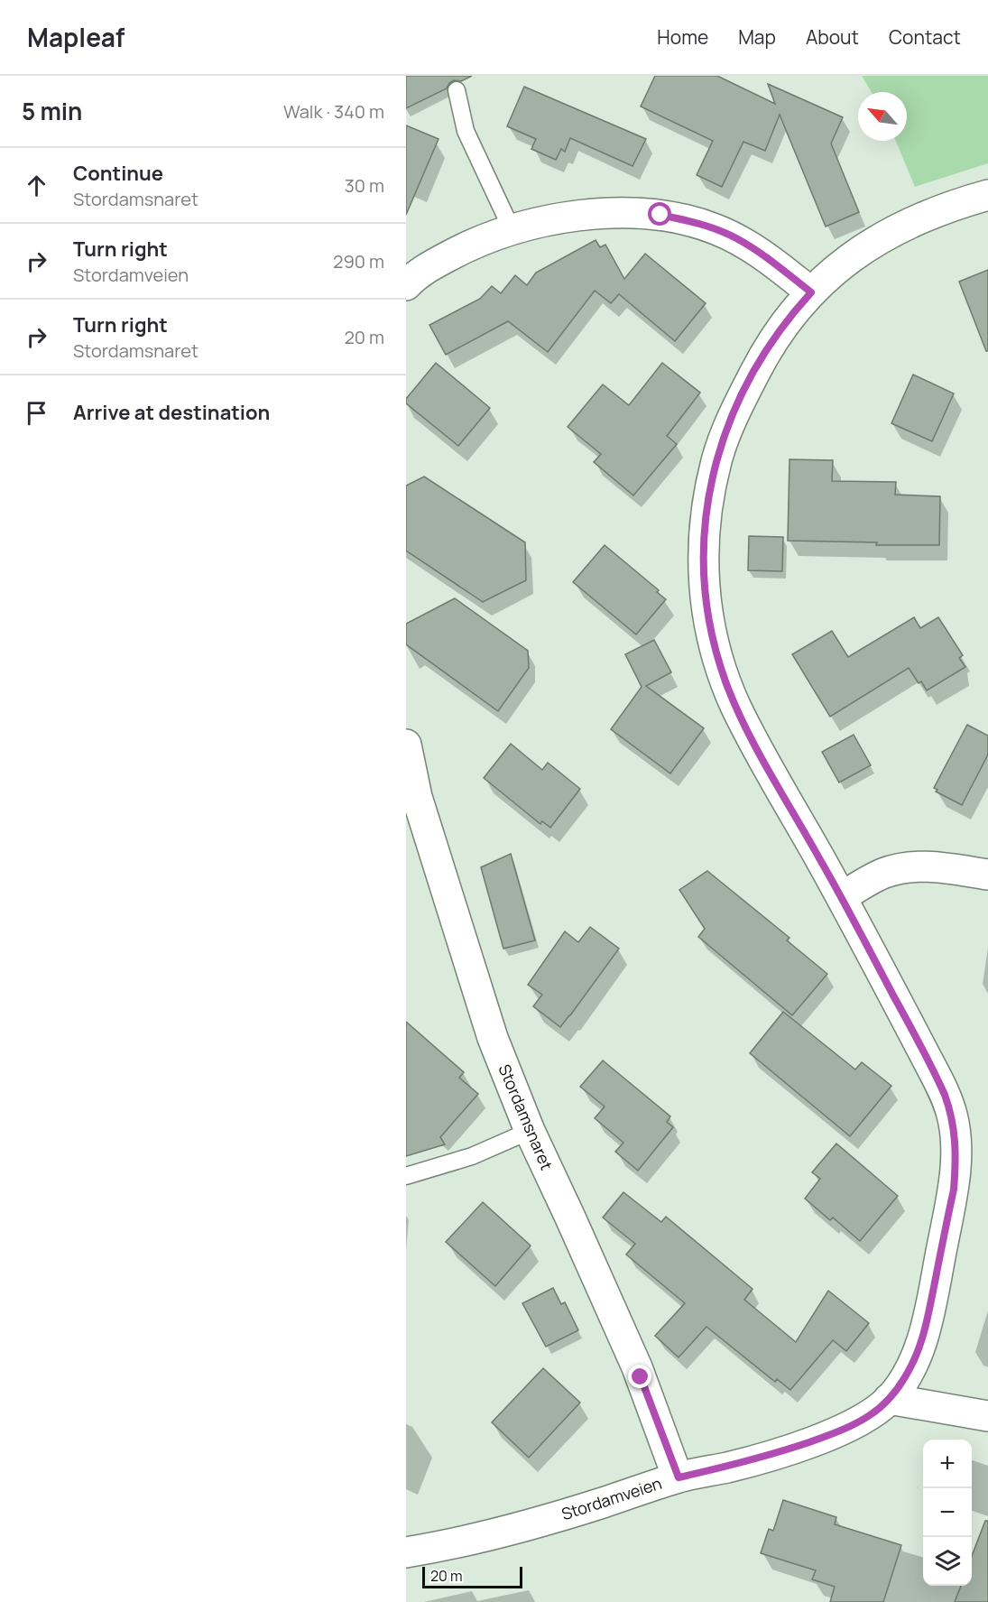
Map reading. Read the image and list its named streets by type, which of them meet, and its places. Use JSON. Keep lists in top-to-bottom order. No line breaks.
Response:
{"streets":{"street":["Stordamsnaret","Stordamveien"]},"crossings":[["Stordamsnaret","Stordamveien"]],"scale_bar":"20 m","north":"top left","page":{"header":"Mapleaf","nav":["Home","Map","About","Contact"],"heading":["5 min","Walk · 340 m"],"list":[["Continue","Stordamsnaret","30 m"],["Turn right","Stordamveien","290 m"],["Turn right","Stordamsnaret","20 m"],"Arrive at destination"],"map_buttons":["+","−"],"scale":"20 m"}}
